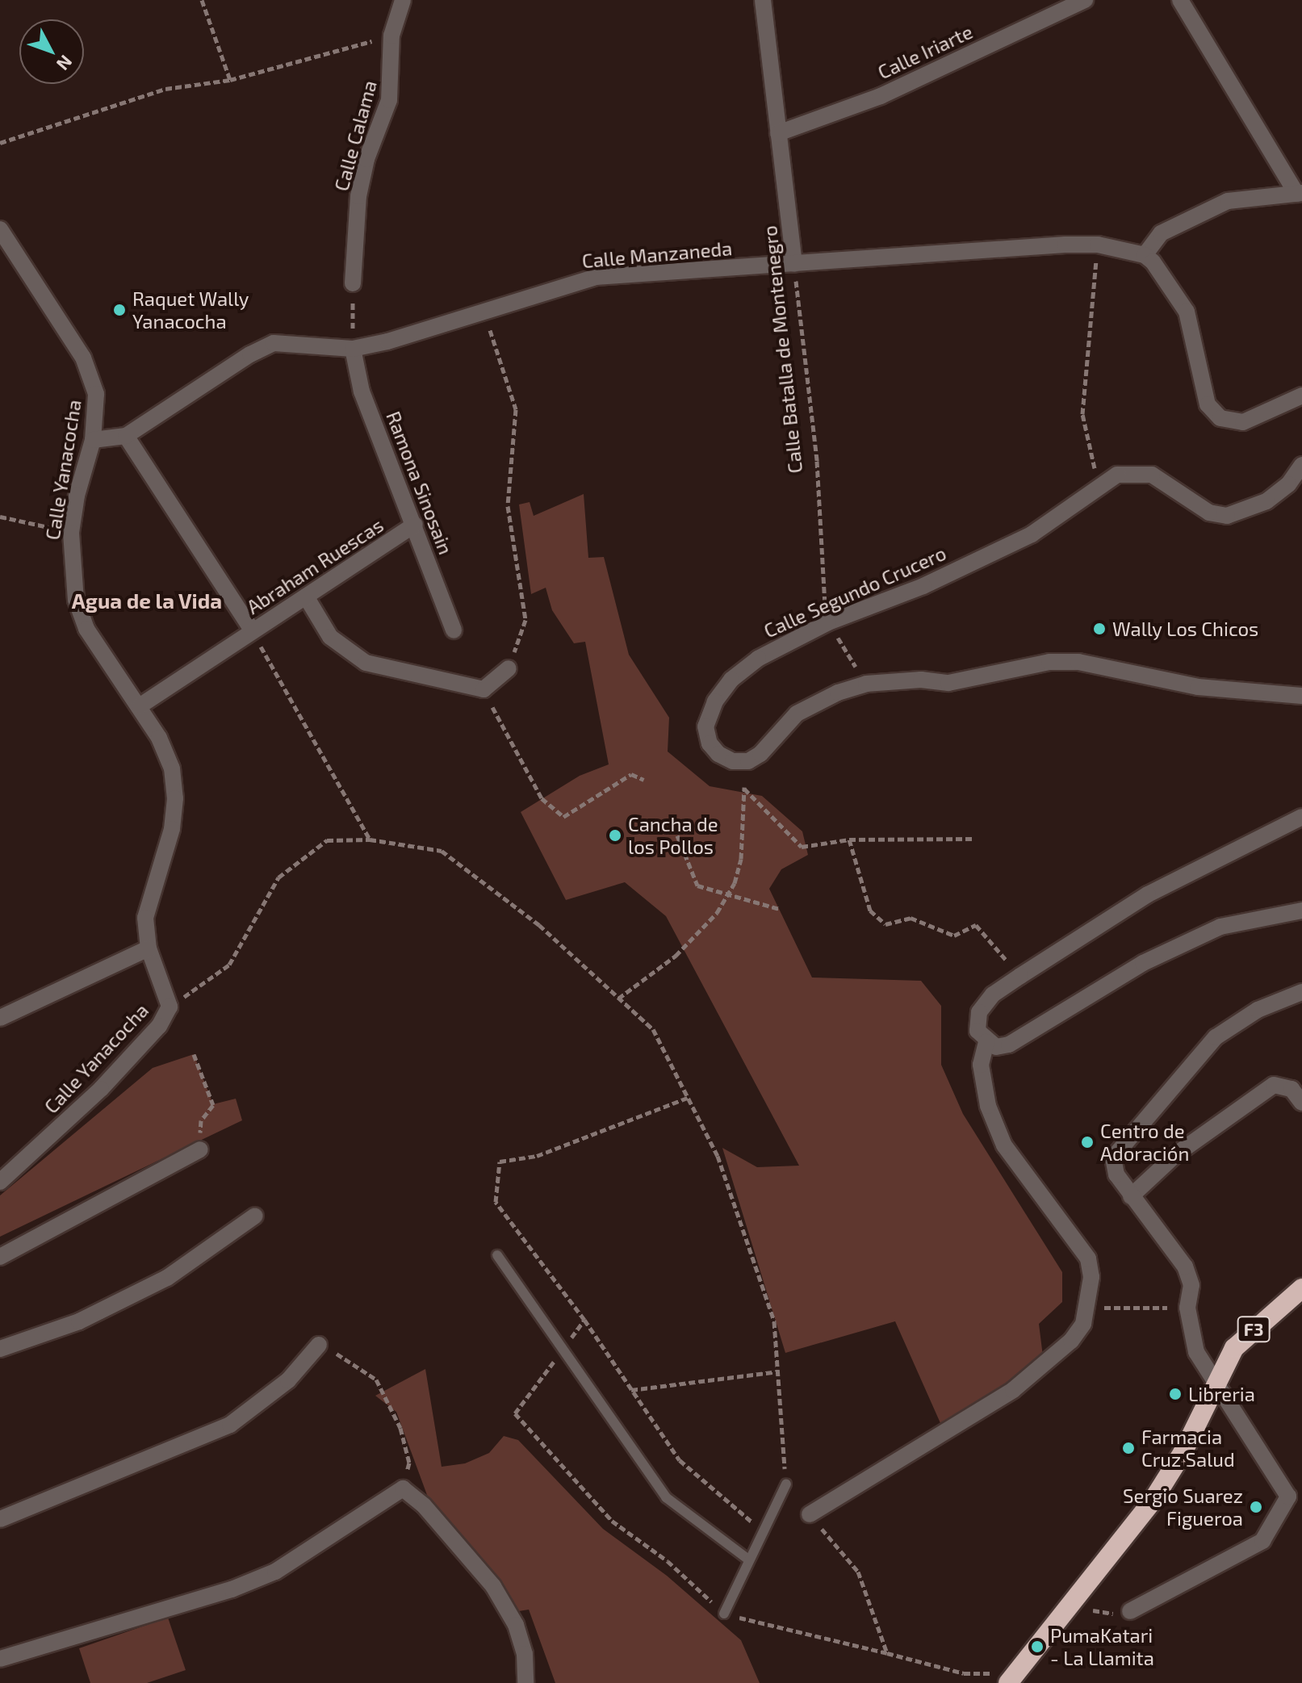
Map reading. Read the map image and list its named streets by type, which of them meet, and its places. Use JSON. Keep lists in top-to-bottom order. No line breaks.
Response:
{"streets":{"highway":["F3"],"street":["Calle Iriarte","Calle Calama","Calle Manzaneda","Calle Batalla de Montenegro","Calle Yanacocha","Ramona Sinosain","Abraham Ruescas","Calle Segundo Crucero"]},"crossings":[["Calle Iriarte","Calle Batalla de Montenegro"],["Calle Manzaneda","Calle Batalla de Montenegro"],["Calle Manzaneda","Calle Yanacocha"],["Calle Manzaneda","Ramona Sinosain"],["Calle Batalla de Montenegro","Calle Segundo Crucero"],["Calle Yanacocha","Abraham Ruescas"],["Ramona Sinosain","Abraham Ruescas"]],"districts":["Agua de la Vida"],"places":["Raquet Wally Yanacocha","Wally Los Chicos","Cancha de los Pollos","Centro de Adoración","Libreria","Farmacia Cruz Salud","Sergio Suarez Figueroa","PumaKatari - La Llamita"],"north":"bottom right"}
